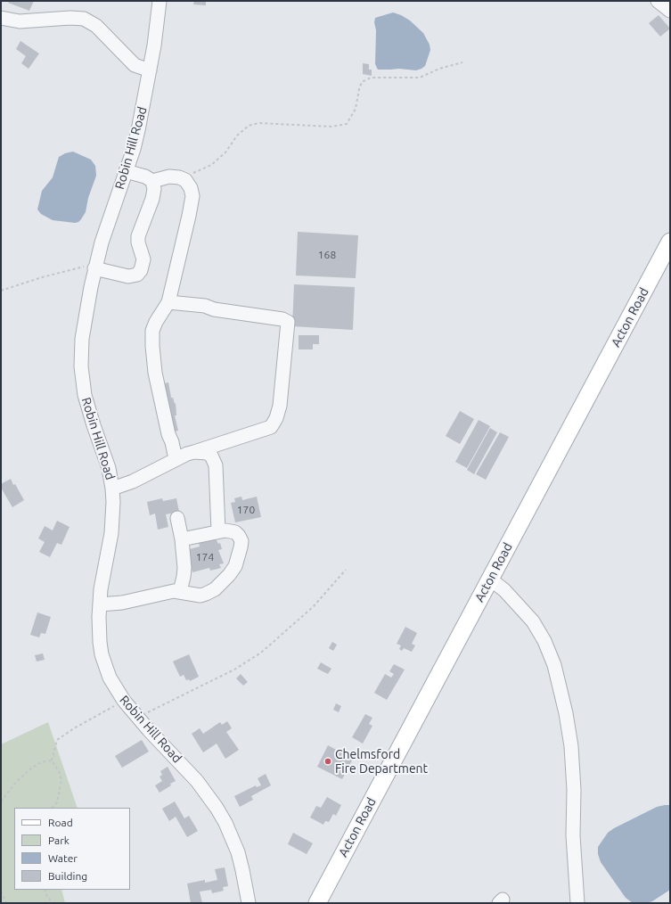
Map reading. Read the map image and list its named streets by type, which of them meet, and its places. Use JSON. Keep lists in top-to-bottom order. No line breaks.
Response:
{"streets":{"main road":["Acton Road"],"street":["Robin Hill Road"]},"places":["Chelmsford Fire Department"],"house_numbers":["168","170","174"],"legend":["Road","Park","Water","Building"]}
